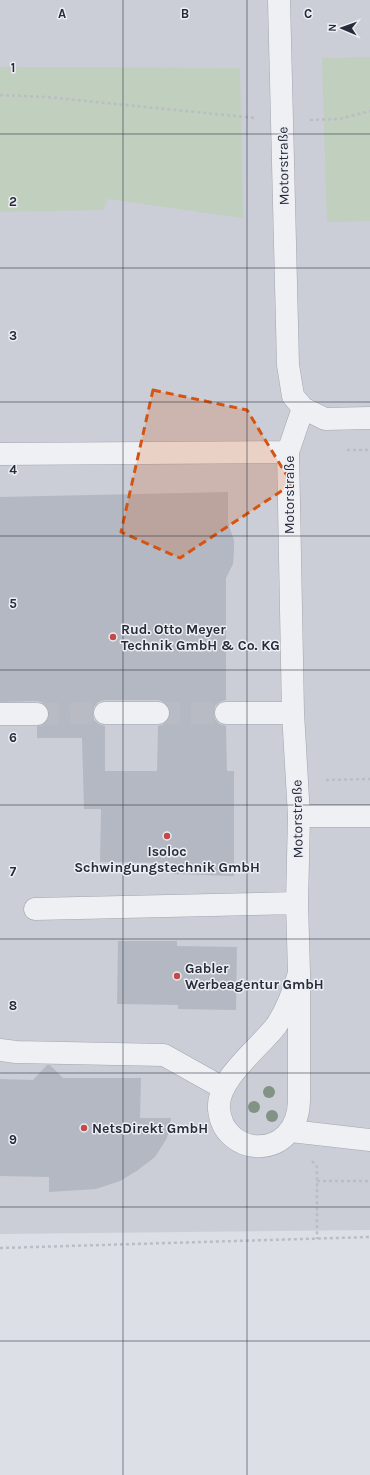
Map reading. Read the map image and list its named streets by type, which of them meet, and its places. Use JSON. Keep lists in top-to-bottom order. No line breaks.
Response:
{"streets":{"street":["Motorstraße"]},"places":["Rud. Otto Meyer Technik GmbH & Co. KG","Isoloc Schwingungstechnik GmbH","Gabler Werbeagentur GmbH","NetsDirekt GmbH"],"north":"left","grid":{"columns":["A","B","C"],"rows":["1","2","3","4","5","6","7","8","9"]}}
